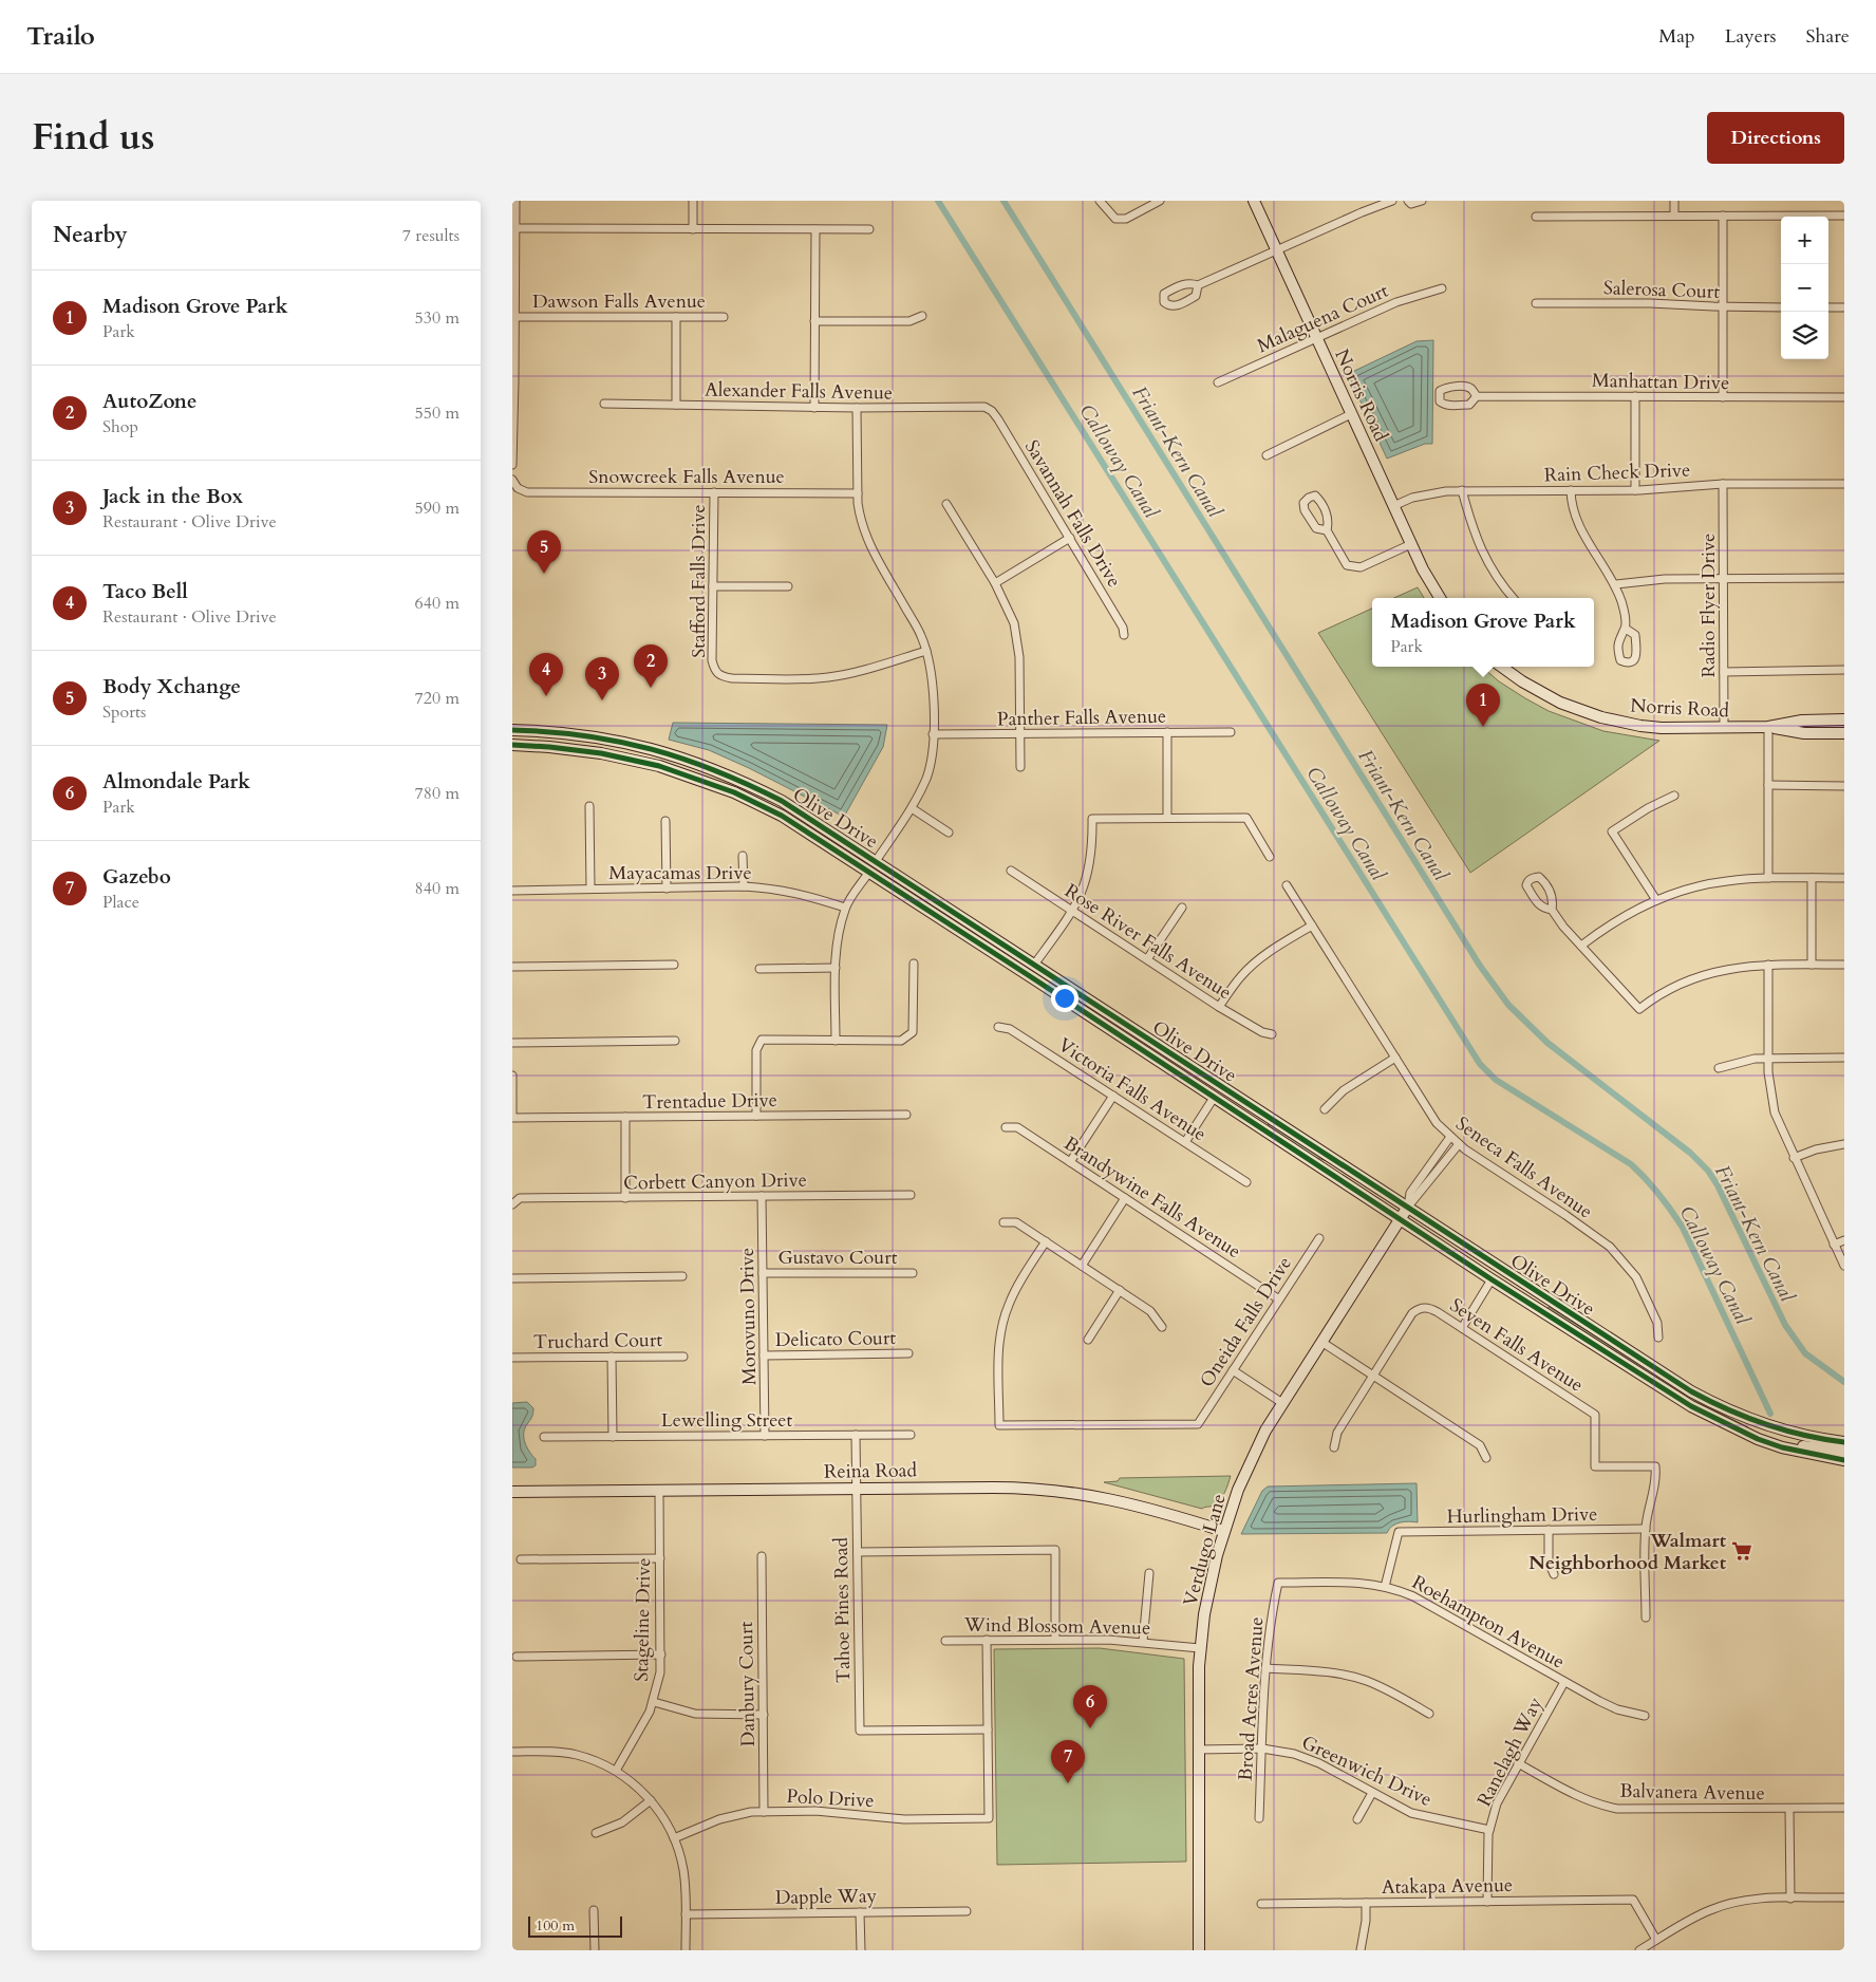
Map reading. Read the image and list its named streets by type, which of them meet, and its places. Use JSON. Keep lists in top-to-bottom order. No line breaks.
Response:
{"streets":{"main road":["Norris Road","Olive Drive","Reina Road","Verdugo Lane"],"street":["Salerosa Court","Dawson Falls Avenue","Malaguena Court","Manhattan Drive","Alexander Falls Avenue","Rain Check Drive","Snowcreek Falls Avenue","Savannah Falls Drive","Stafford Falls Drive","Radio Flyer Drive","Panther Falls Avenue","Mayacamas Drive","Rose River Falls Avenue","Victoria Falls Avenue","Trentadue Drive","Seneca Falls Avenue","Corbett Canyon Drive","Brandywine Falls Avenue","Gustavo Court","Morovuno Drive","Oneida Falls Drive","Delicato Court","Truchard Court","Seven Falls Avenue","Lewelling Street","Hurlingham Drive","Tahoe Pines Road","Stageline Drive","Roehampton Avenue","Wind Blossom Avenue","Danbury Court","Broad Acres Avenue","Ranelagh Way","Greenwich Drive","Balvanera Avenue","Polo Drive","Atakapa Avenue","Dapple Way"]},"crossings":[["Malaguena Court","Norris Road"],["Alexander Falls Avenue","Savannah Falls Drive"],["Norris Road","Rain Check Drive"],["Norris Road","Radio Flyer Drive"],["Rain Check Drive","Radio Flyer Drive"],["Snowcreek Falls Avenue","Stafford Falls Drive"],["Olive Drive","Verdugo Lane"],["Corbett Canyon Drive","Morovuno Drive"],["Brandywine Falls Avenue","Oneida Falls Drive"],["Gustavo Court","Morovuno Drive"],["Morovuno Drive","Delicato Court"],["Morovuno Drive","Lewelling Street"],["Seven Falls Avenue","Hurlingham Drive"],["Lewelling Street","Tahoe Pines Road"],["Reina Road","Verdugo Lane"],["Reina Road","Tahoe Pines Road"],["Reina Road","Stageline Drive"],["Hurlingham Drive","Roehampton Avenue"],["Verdugo Lane","Wind Blossom Avenue"],["Verdugo Lane","Greenwich Drive"],["Tahoe Pines Road","Polo Drive"],["Roehampton Avenue","Broad Acres Avenue"],["Roehampton Avenue","Ranelagh Way"],["Danbury Court","Polo Drive"],["Broad Acres Avenue","Greenwich Drive"],["Ranelagh Way","Greenwich Drive"],["Ranelagh Way","Balvanera Avenue"],["Ranelagh Way","Atakapa Avenue"]],"water":["Friant-Kern Canal","Calloway Canal"],"places":{"supermarket":["Walmart Neighborhood Market"]},"scale_bar":"100 m","page":{"header":"Trailo","nav":["Map","Layers","Share"],"title":"Find us","buttons":"Directions","heading":["Nearby","7 results"],"map_buttons":["+","−"],"list":[{"mark":"1","name":"Madison Grove Park","note":"Park","value":"530 m"},{"mark":"2","name":"AutoZone","note":"Shop","value":"550 m"},{"mark":"3","name":"Jack in the Box","note":"Restaurant · Olive Drive","value":"590 m"},{"mark":"4","name":"Taco Bell","note":"Restaurant · Olive Drive","value":"640 m"},{"mark":"5","name":"Body Xchange","note":"Sports","value":"720 m"},{"mark":"6","name":"Almondale Park","note":"Park","value":"780 m"},{"mark":"7","name":"Gazebo","note":"Place","value":"840 m"}],"pins":["5","2","4","3","1","6","7"],"popup":["Madison Grove Park","Park"],"scale":"100 m"}}
